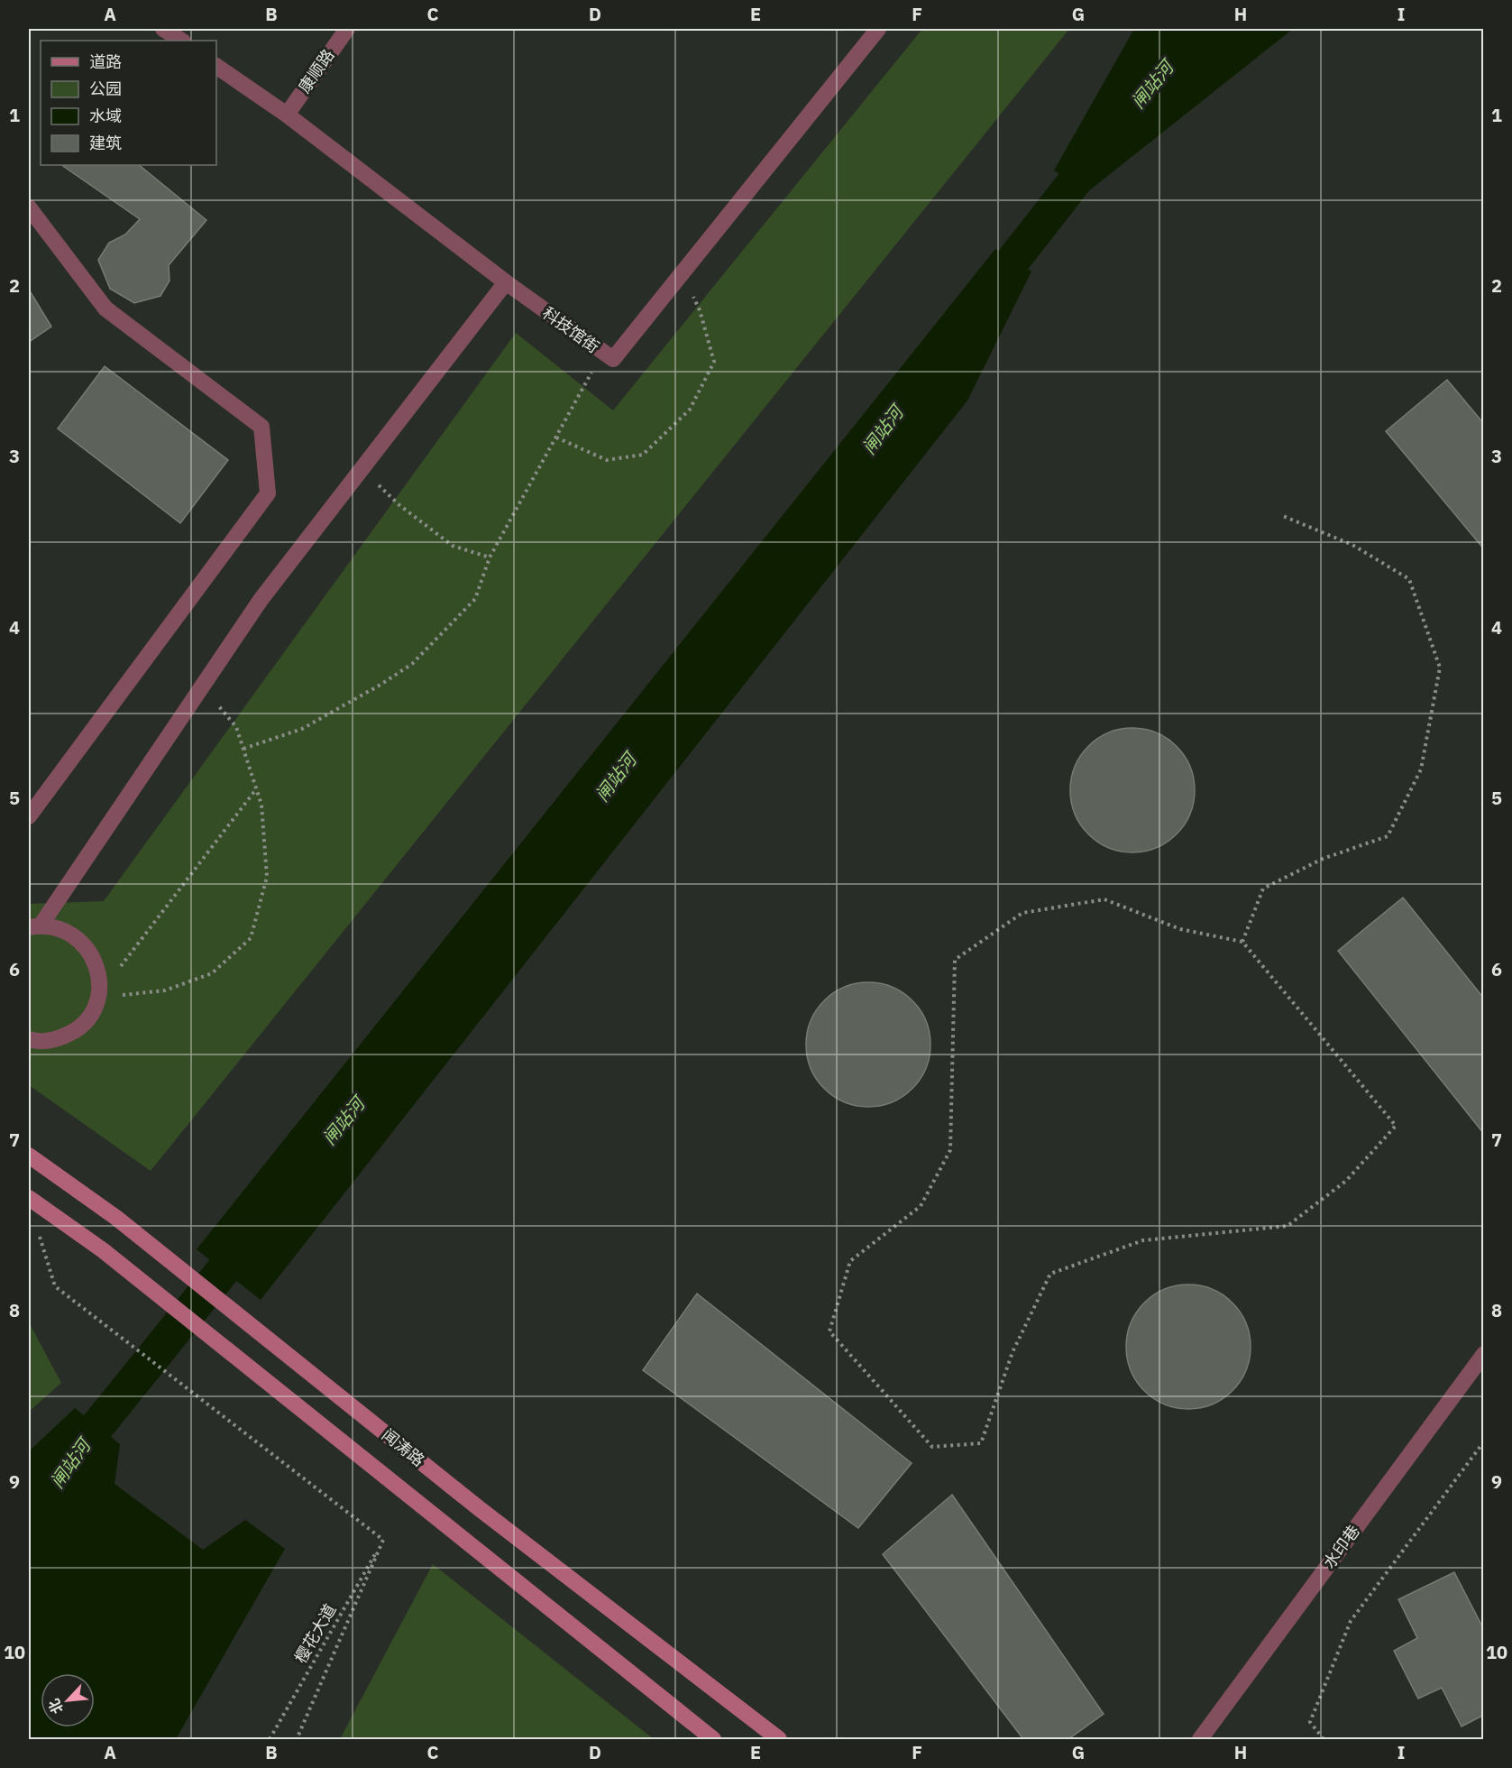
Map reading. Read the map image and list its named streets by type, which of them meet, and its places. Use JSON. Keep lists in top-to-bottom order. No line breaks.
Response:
{"streets":{"main road":["闻涛路"],"street":["康顺路","科技馆街","水印巷"],"path":["樱花大道"]},"crossings":[["康顺路","科技馆街"]],"water":["闸站河"],"legend":["道路","公园","水域","建筑"],"north":"bottom left","grid":{"columns":["A","B","C","D","E","F","G","H","I"],"rows":["1","2","3","4","5","6","7","8","9","10"]}}
